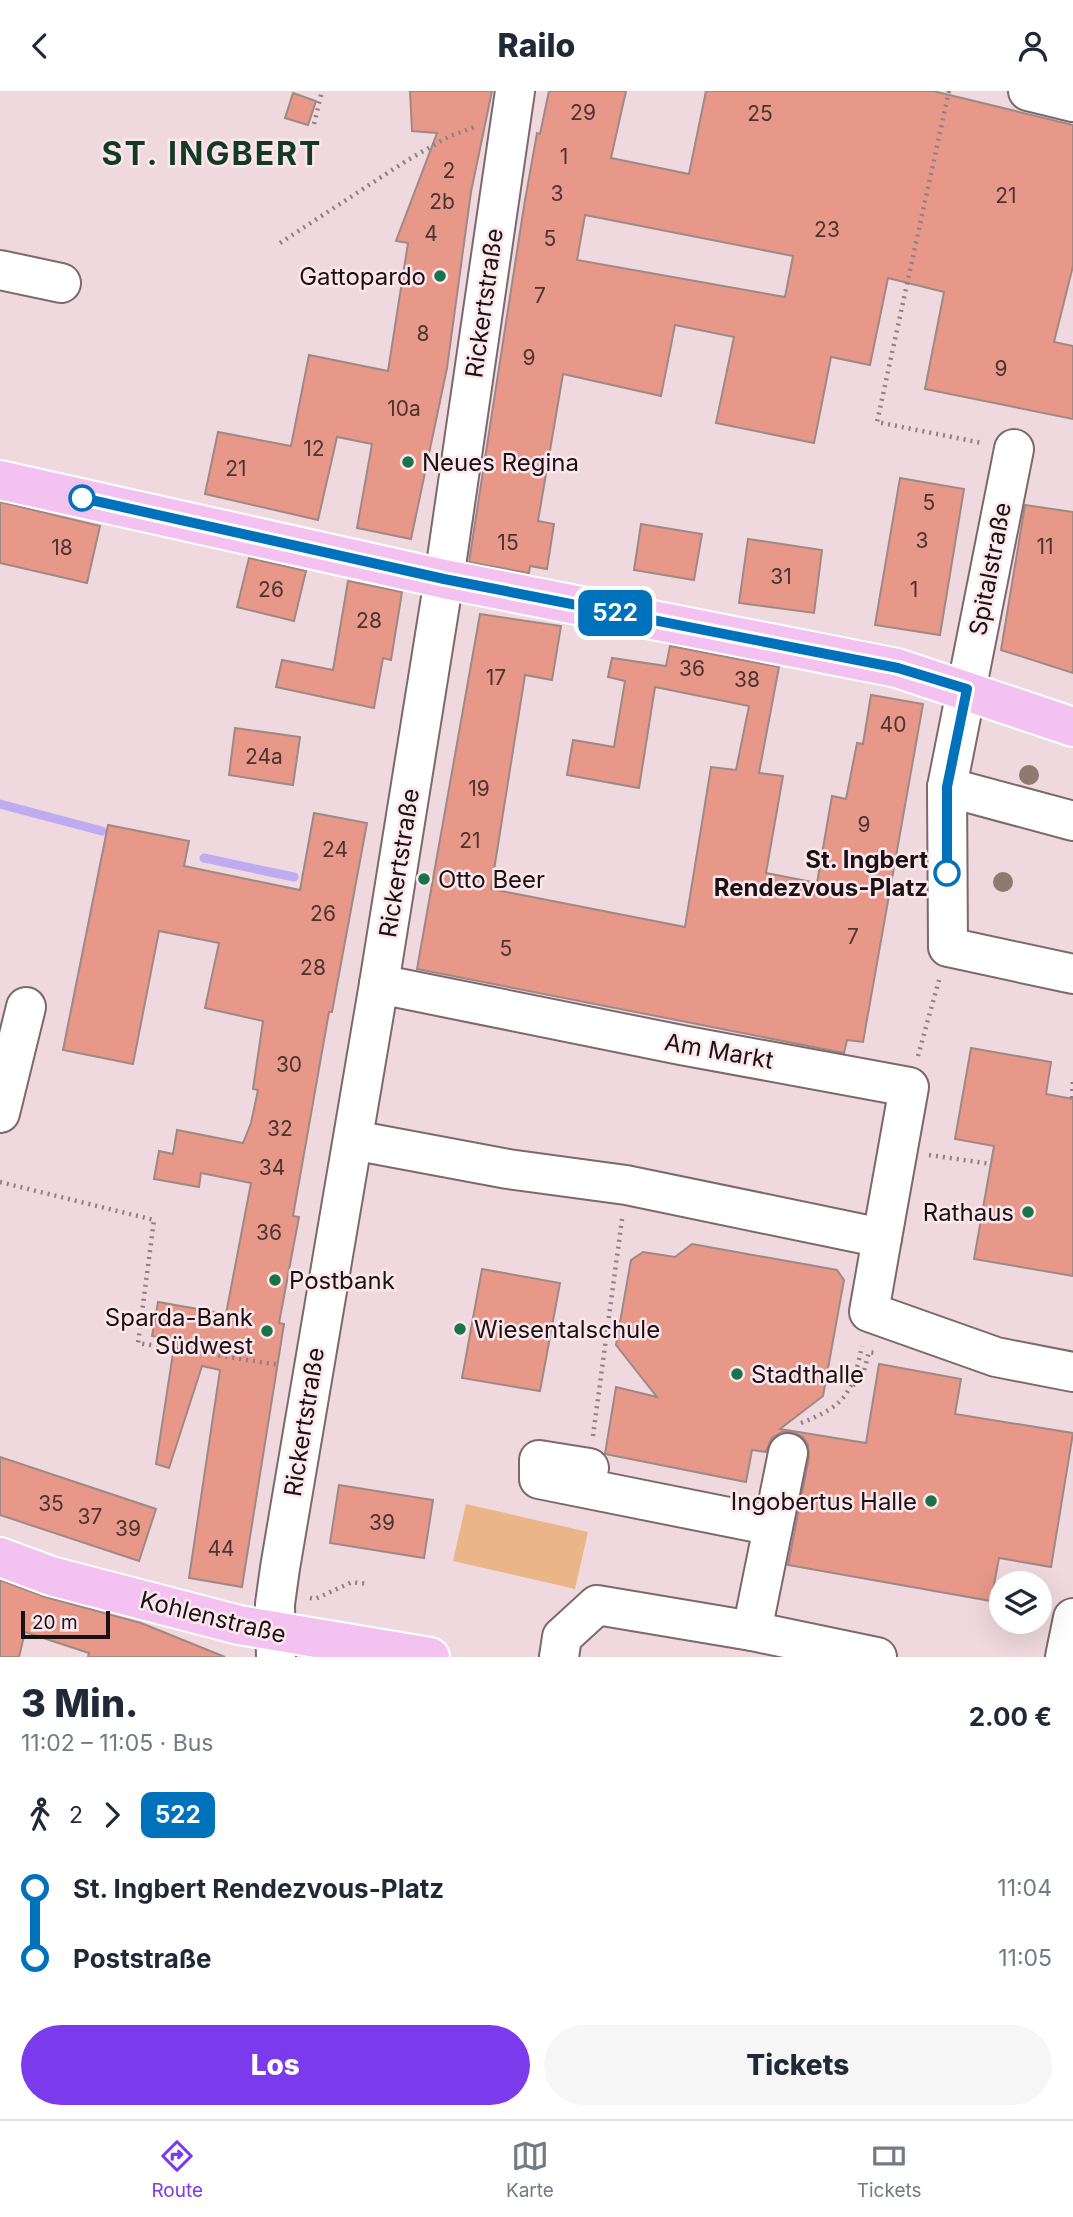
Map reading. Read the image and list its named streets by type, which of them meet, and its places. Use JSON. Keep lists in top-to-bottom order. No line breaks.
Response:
{"streets":{"main road":["Kohlenstraße"],"street":["Rickertstraße","Spitalstraße","Am Markt"]},"crossings":[["Rickertstraße","Am Markt"],["Rickertstraße","Kohlenstraße"]],"districts":["ST. INGBERT"],"places":["Gattopardo","Neues Regina","St. Ingbert Rendezvous-Platz","Otto Beer","Rathaus","Postbank","Wiesentalschule","Sparda-Bank Südwest","Stadthalle","Ingobertus Halle"],"lines":["bus line 522"],"house_numbers":["29","25","1","2","3","21","2b","23","4","5","7","8","9","9","10a","12","21","5","3","15","11","18","31","26","1","28","36","17","38","40","24a","19","9","21","24","26","7","5","28","30","32","34","36","35","37","39","39","44"],"scale_bar":"20 m","page":{"header":"Railo","on_map":"522","scale":"20 m","heading":["3 Min.","11:02 – 11:05 · Bus","2.00 €"],"legs":["2","522"],"list":[{"name":"St. Ingbert Rendezvous-Platz","value":"11:04"},{"name":"Poststraße","value":"11:05"}],"buttons":["Los","Tickets"],"tabs":["Route","Karte","Tickets"]}}
